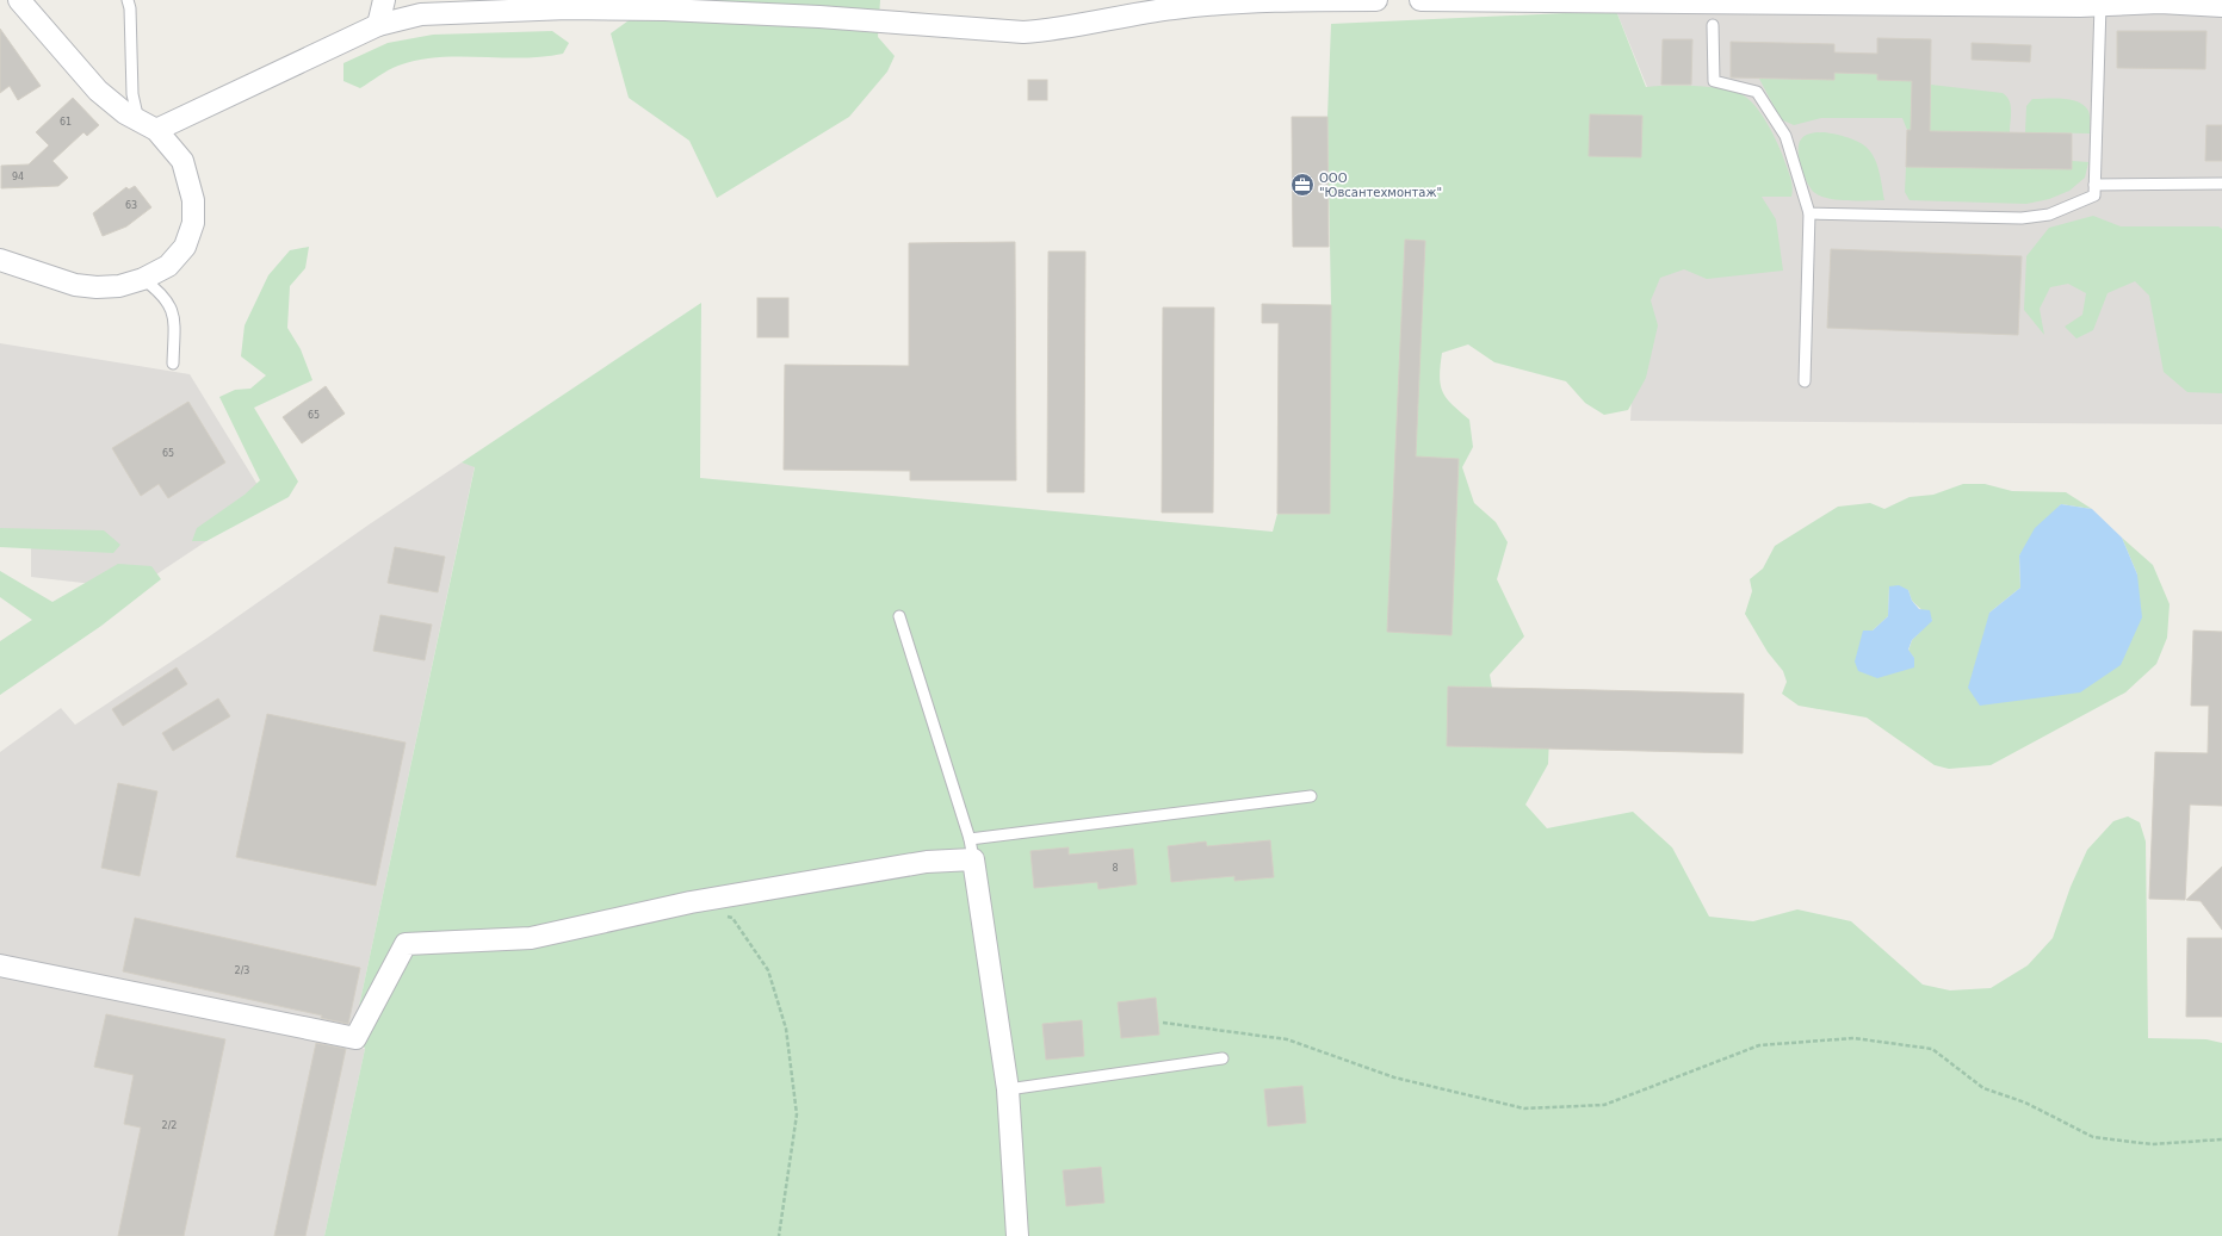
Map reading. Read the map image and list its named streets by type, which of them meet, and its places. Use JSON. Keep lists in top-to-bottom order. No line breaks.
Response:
{"places":{"office":["ООО \"Ювсантехмонтаж\""]},"house_numbers":["61","94","63","65","65","8","2/3","2/2"]}
